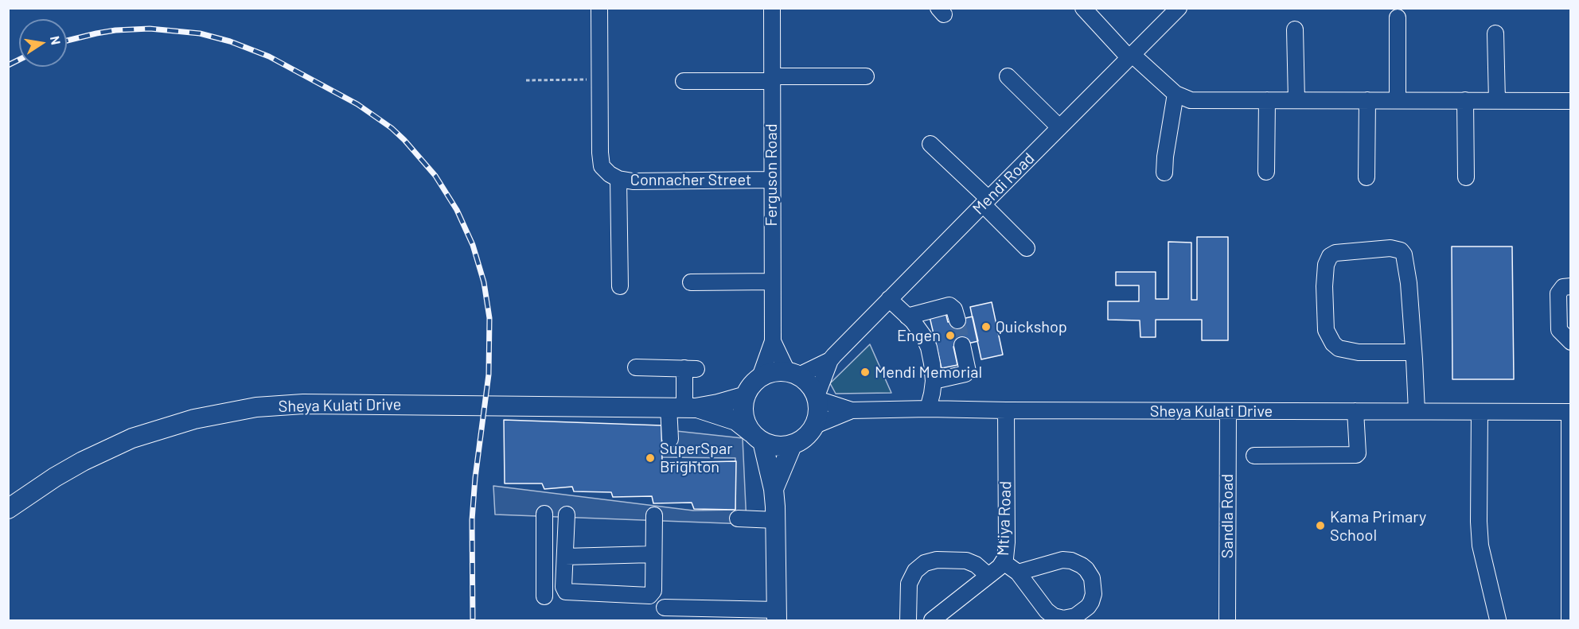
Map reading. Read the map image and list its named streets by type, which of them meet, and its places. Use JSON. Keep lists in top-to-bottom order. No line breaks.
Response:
{"streets":{"main road":["Sheya Kulati Drive"],"street":["Ferguson Road","Connacher Street","Mendi Road","Sandla Road","Mtiya Road"]},"crossings":[["Ferguson Road","Connacher Street"],["Ferguson Road","Mendi Road"],["Ferguson Road","Sheya Kulati Drive"],["Mendi Road","Sheya Kulati Drive"],["Sheya Kulati Drive","Sandla Road"],["Sheya Kulati Drive","Mtiya Road"]],"places":["Quickshop","Engen","Mendi Memorial","SuperSpar Brighton","Kama Primary School"],"north":"right"}
